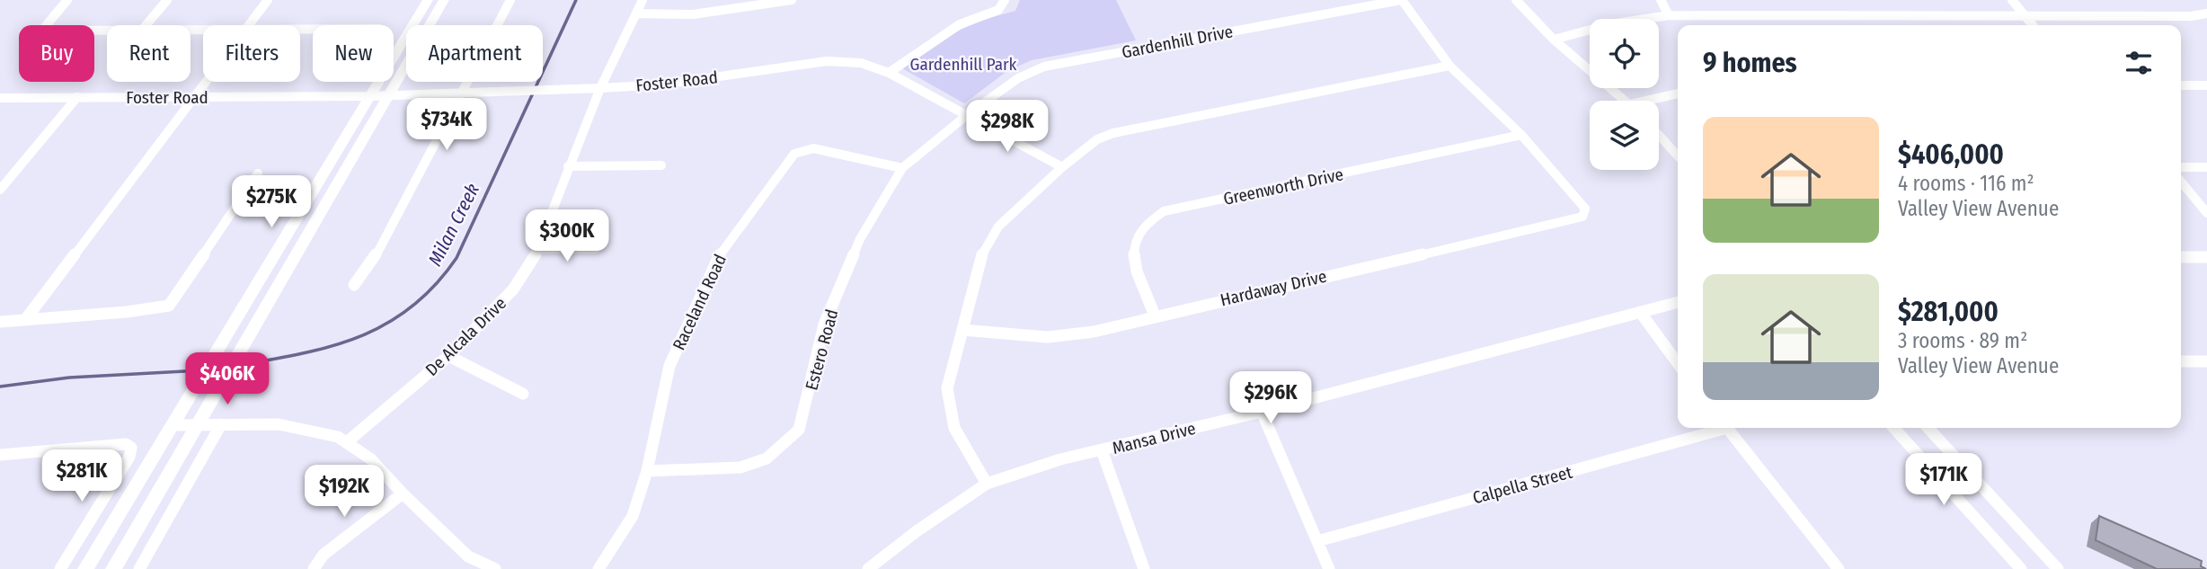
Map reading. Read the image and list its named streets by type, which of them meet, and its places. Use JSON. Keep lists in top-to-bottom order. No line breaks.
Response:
{"streets":{"street":["Gardenhill Drive","Foster Road","Greenworth Drive","Hardaway Drive","Raceland Road","De Alcala Drive","Estero Road","Mansa Drive","Calpella Street"]},"crossings":[["Gardenhill Drive","Foster Road"],["Gardenhill Drive","Estero Road"],["Foster Road","De Alcala Drive"],["Foster Road","Estero Road"],["Greenworth Drive","Hardaway Drive"],["Raceland Road","Estero Road"]],"water":["Milan Creek"],"parks":["Gardenhill Park"],"page":{"chip":["Buy","Rent","Filters","New","Apartment"],"heading":"9 homes","price":["$734K","$298K","$275K","$300K","$406K","$296K","$281K","$171K","$192K"],"list":[{"name":"$406,000","note":"4 rooms · 116 m² · Valley View Avenue"},{"name":"$281,000","note":"3 rooms · 89 m² · Valley View Avenue"}]}}
